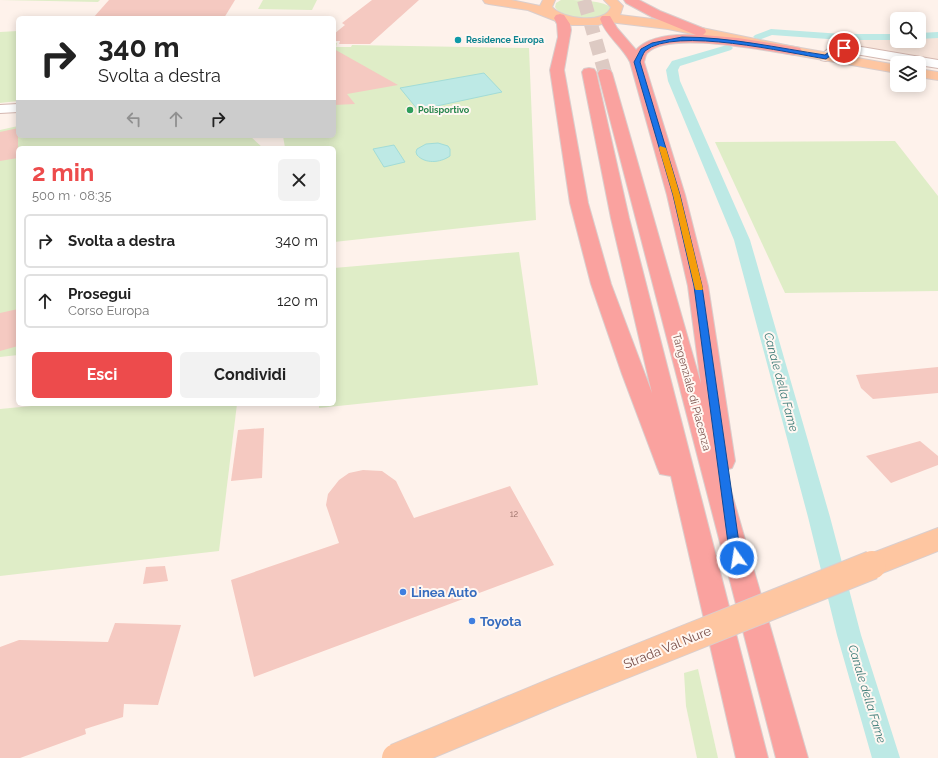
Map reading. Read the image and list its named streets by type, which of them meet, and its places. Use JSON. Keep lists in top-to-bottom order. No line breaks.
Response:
{"streets":{"highway":["Tangenziale di Piacenza"],"main road":["Strada Val Nure"]},"water":["Canale della Fame"],"places":["Residence Europa","Polisportivo","Linea Auto","Toyota"],"house_numbers":["12"],"page":{"turn":["340 m","Svolta a destra"],"heading":["2 min","500 m · 08:35"],"list":[{"name":"Svolta a destra","value":"340 m"},{"name":"Prosegui","note":"Corso Europa","value":"120 m"}],"buttons":["Esci","Condividi"]}}
